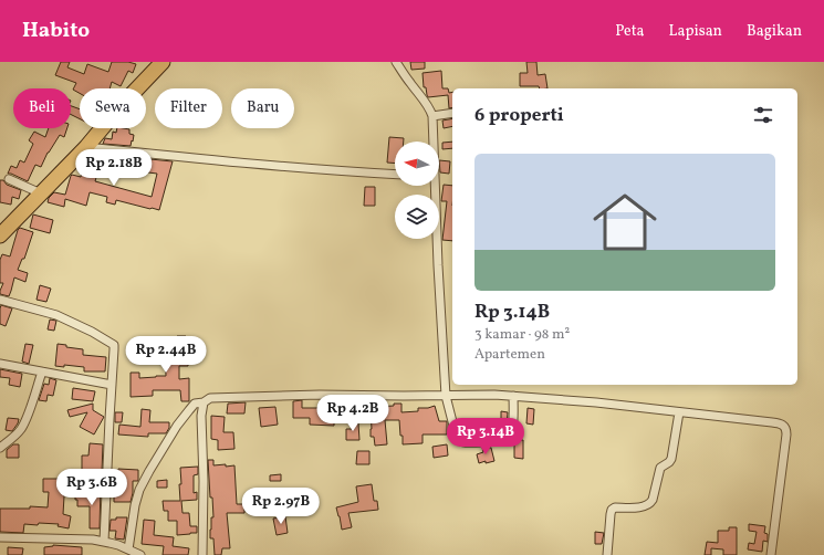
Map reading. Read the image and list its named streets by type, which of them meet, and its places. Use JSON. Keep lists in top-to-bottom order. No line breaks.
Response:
{"north":"left","page":{"header":"Habito","nav":["Peta","Lapisan","Bagikan"],"chip":["Beli","Sewa","Filter","Baru"],"heading":"6 properti","list":[{"name":"Rp 3.14B","note":"3 kamar · 98 m² · Apartemen"}],"price":["Rp 2.18B","Rp 2.44B","Rp 4.2B","Rp 3.14B","Rp 3.6B","Rp 2.97B"]}}
